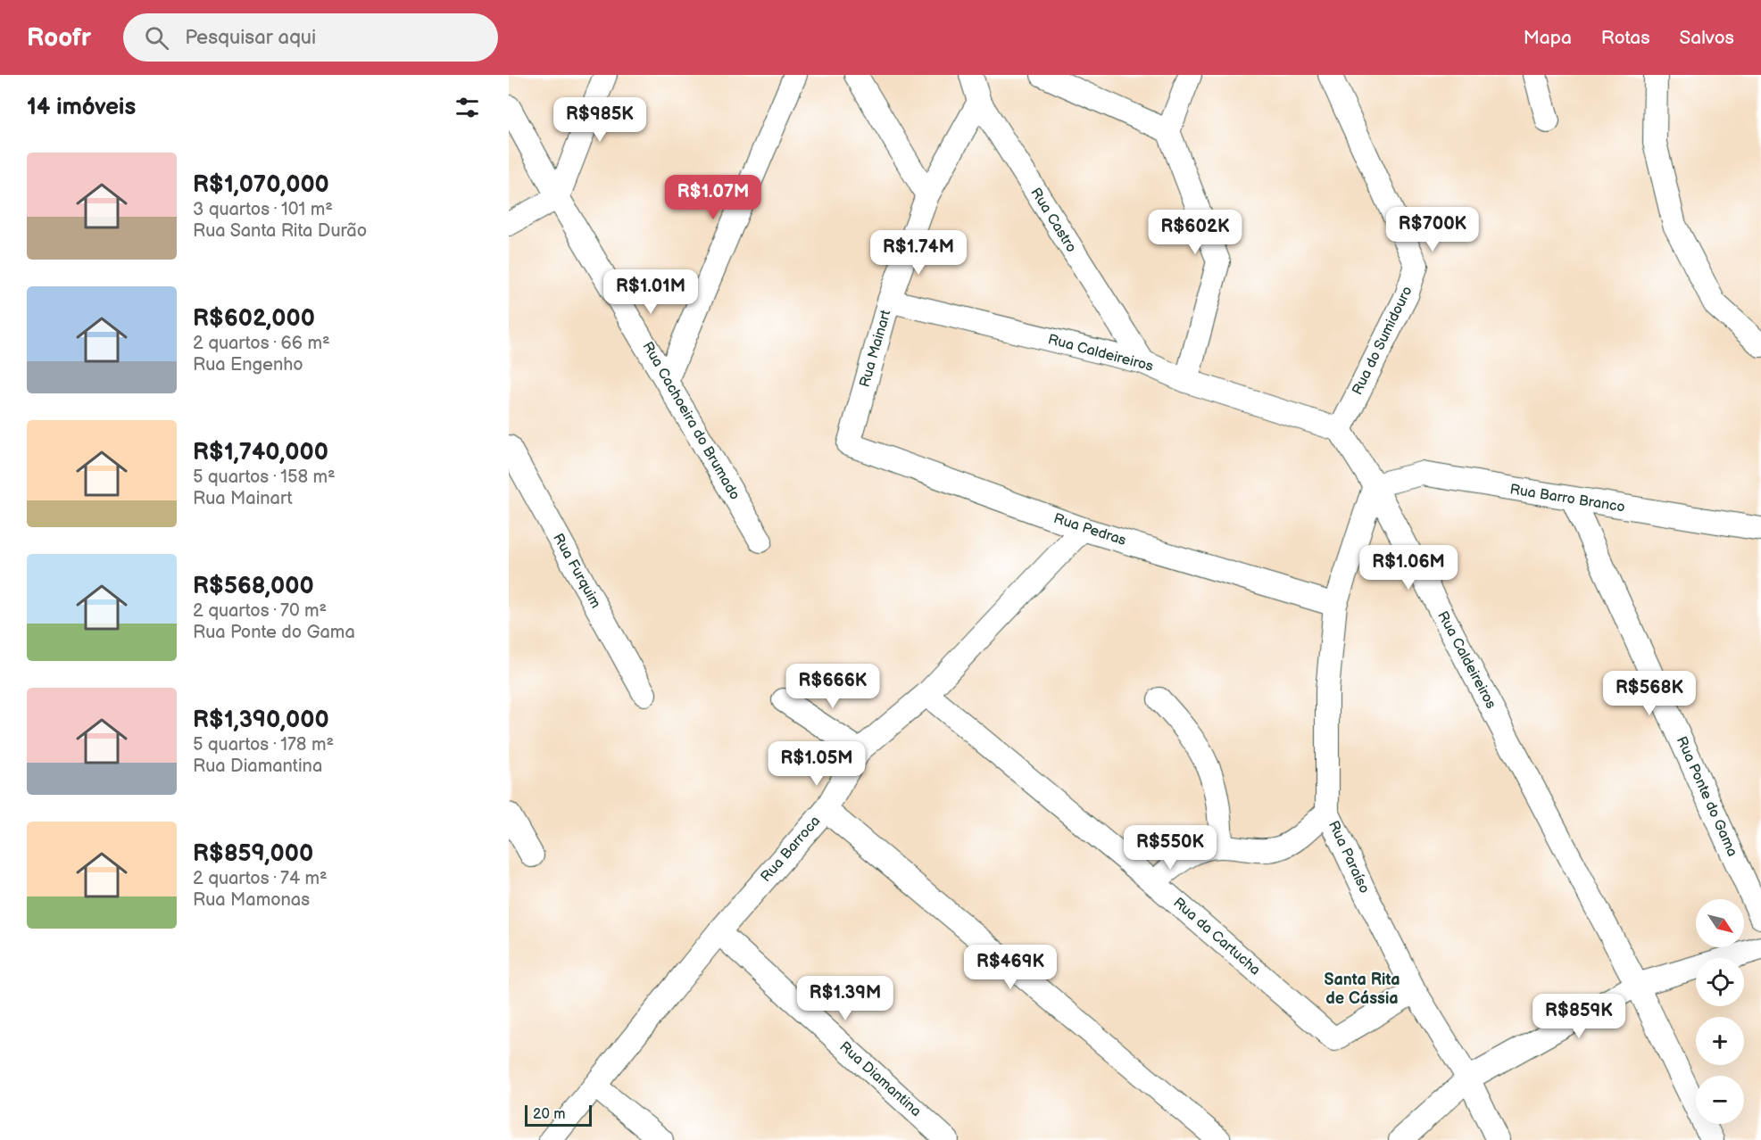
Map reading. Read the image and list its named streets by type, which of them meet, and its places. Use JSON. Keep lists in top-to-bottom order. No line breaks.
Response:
{"streets":{"street":["Rua Castro","Rua do Sumidouro","Rua Mainart","Rua Caldeireiros","Rua Cachoeira do Brumado","Rua Barro Branco","Rua Pedras","Rua Furquim","Rua Ponte do Gama","Rua Barroca","Rua Paraíso","Rua da Cartucha","Rua Diamantina"]},"crossings":[["Rua Castro","Rua Mainart"],["Rua Castro","Rua Caldeireiros"],["Rua do Sumidouro","Rua Caldeireiros"],["Rua Mainart","Rua Caldeireiros"],["Rua Mainart","Rua Pedras"],["Rua Caldeireiros","Rua Barro Branco"],["Rua Caldeireiros","Rua Paraíso"],["Rua Barro Branco","Rua Ponte do Gama"],["Rua Barro Branco","Rua Paraíso"],["Rua Pedras","Rua Barroca"],["Rua Pedras","Rua Paraíso"],["Rua Barroca","Rua da Cartucha"],["Rua Barroca","Rua Diamantina"],["Rua Paraíso","Rua da Cartucha"]],"districts":["Santa Rita de Cássia"],"scale_bar":"20 m","north":"bottom right","page":{"header":"Roofr","search":"Pesquisar aqui","nav":["Mapa","Rotas","Salvos"],"heading":"14 imóveis","price":["R$985K","R$1.07M","R$700K","R$602K","R$1.74M","R$1.01M","R$1.06M","R$666K","R$568K","R$1.05M","R$550K","R$469K","R$1.39M","R$859K"],"list":[{"name":"R$1,070,000","note":"3 quartos · 101 m² · Rua Santa Rita Durão"},{"name":"R$602,000","note":"2 quartos · 66 m² · Rua Engenho"},{"name":"R$1,740,000","note":"5 quartos · 158 m² · Rua Mainart"},{"name":"R$568,000","note":"2 quartos · 70 m² · Rua Ponte do Gama"},{"name":"R$1,390,000","note":"5 quartos · 178 m² · Rua Diamantina"},{"name":"R$859,000","note":"2 quartos · 74 m² · Rua Mamonas"}],"map_buttons":["+","−"],"scale":"20 m"}}
